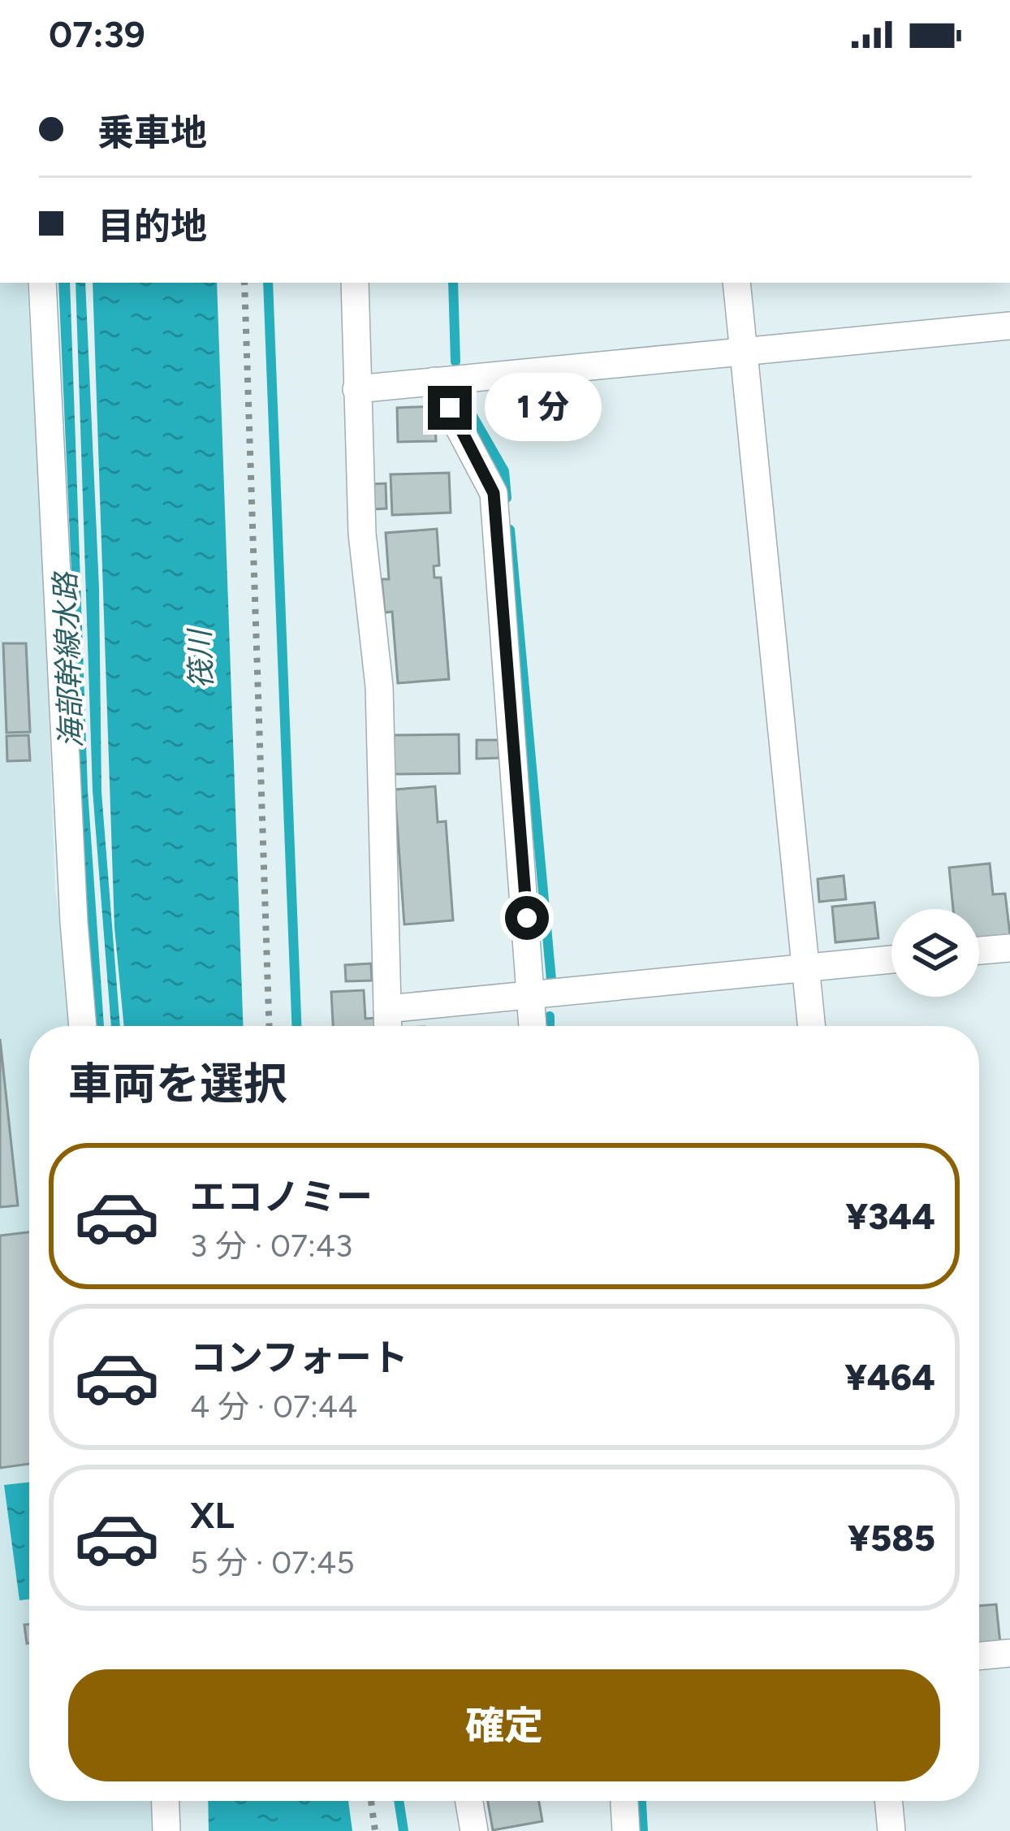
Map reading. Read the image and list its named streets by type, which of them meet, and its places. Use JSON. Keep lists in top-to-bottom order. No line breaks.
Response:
{"water":["筏川","海部幹線水路"],"page":{"status":"07:39","banner":["乗車地","目的地"],"bubble":"1 分","heading":"車両を選択","list":[{"name":"エコノミー","note":"3 分 · 07:43","value":"¥344"},{"name":"コンフォート","note":"4 分 · 07:44","value":"¥464"},{"name":"XL","note":"5 分 · 07:45","value":"¥585"}],"buttons":"確定"}}
